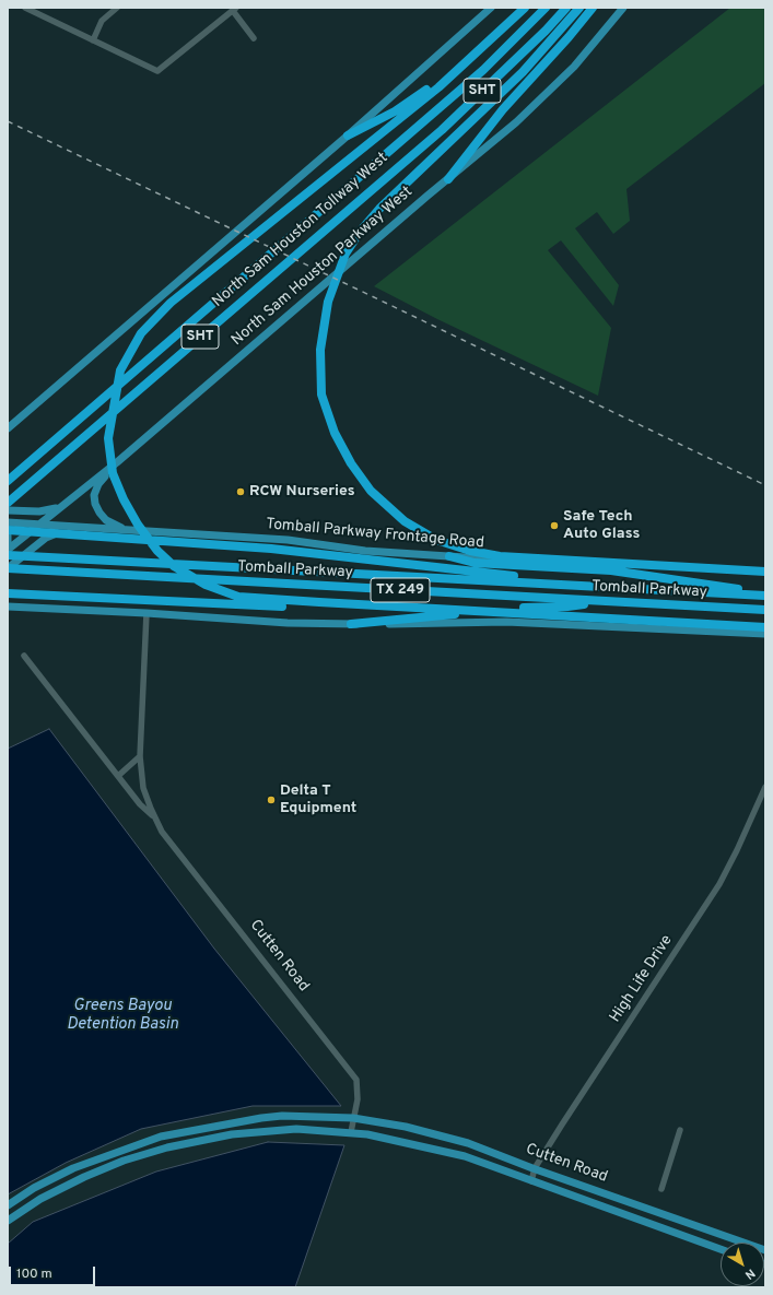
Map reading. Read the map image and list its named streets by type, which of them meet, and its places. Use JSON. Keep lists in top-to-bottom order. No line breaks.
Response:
{"streets":{"highway":["SHT","North Sam Houston Tollway West","Tomball Parkway","TX 249"],"main road":["North Sam Houston Parkway West","Tomball Parkway Frontage Road","Cutten Road"],"street":["High Life Drive"]},"crossings":[["North Sam Houston Parkway West","Tomball Parkway Frontage Road"],["Cutten Road","High Life Drive"]],"water":["Greens Bayou Detention Basin"],"places":["RCW Nurseries","Safe Tech Auto Glass","Delta T Equipment"],"scale_bar":"100 m","north":"bottom right"}
